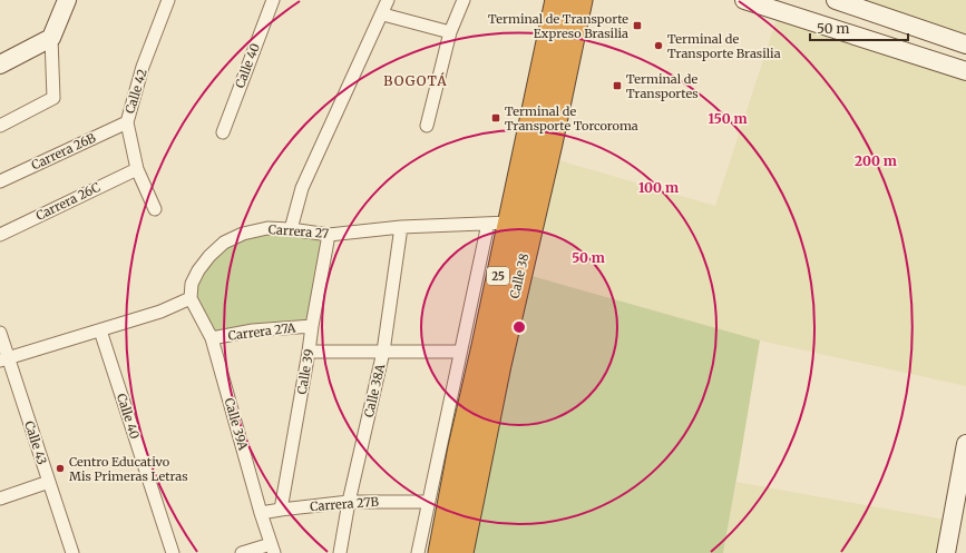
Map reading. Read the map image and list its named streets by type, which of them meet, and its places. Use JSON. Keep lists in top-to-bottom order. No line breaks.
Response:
{"streets":{"highway":["25","Calle 38"],"street":["Calle 40","Calle 42","Carrera 26B","Carrera 26C","Carrera 27","Carrera 27A","Calle 39","Calle 38A","Calle 39A","Calle 43","Carrera 27B"]},"crossings":[["Calle 42","Carrera 26B"],["Calle 42","Carrera 26C"],["Carrera 27","Calle 38"],["Carrera 27","Calle 39"],["Carrera 27","Calle 38A"],["Carrera 27","Calle 39A"],["Carrera 27A","Calle 39"],["Carrera 27A","Calle 39A"],["Calle 39","Carrera 27B"],["Calle 38A","Carrera 27B"],["Calle 39A","Carrera 27B"]],"districts":["BOGOTÁ"],"places":{"transit":["Terminal de Transporte Expreso Brasilia","Terminal de Transportes","Terminal de Transporte Torcoroma"],"other":["Terminal de Transporte Brasilia","Centro Educativo Mis Primeras Letras"]},"scale_bar":"50 m","rings":["150 m","200 m","100 m","50 m"]}
